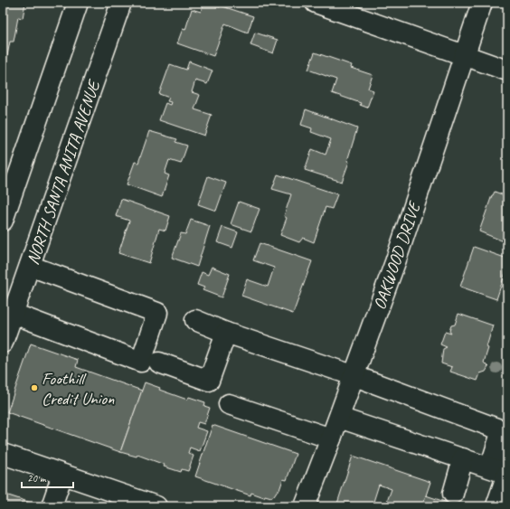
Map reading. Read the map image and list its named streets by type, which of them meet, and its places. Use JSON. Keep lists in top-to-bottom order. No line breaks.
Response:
{"streets":{"street":["NORTH SANTA ANITA AVENUE","OAKWOOD DRIVE"]},"places":["Foothill Credit Union"],"scale_bar":"20 m"}
